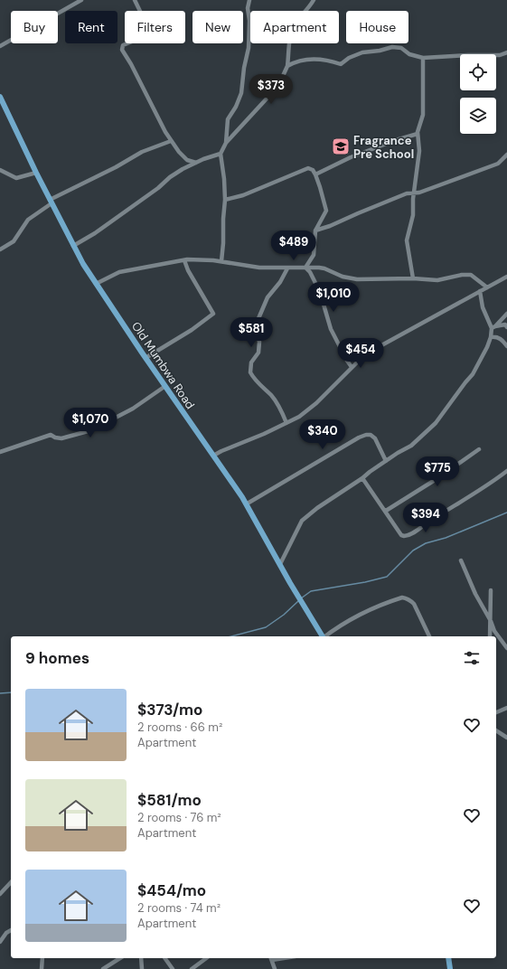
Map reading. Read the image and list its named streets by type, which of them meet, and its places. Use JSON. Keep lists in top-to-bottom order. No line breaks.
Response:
{"streets":{"main road":["Old Mumbwa Road"]},"places":{"school or university":["Fragrance Pre School"]},"page":{"chip":["Buy","Rent","Filters","New","Apartment","House"],"price":["$373","$489","$1,010","$581","$454","$1,070","$340","$775","$394"],"heading":"9 homes","list":[{"name":"$373/mo","note":"2 rooms · 66 m² · Apartment"},{"name":"$581/mo","note":"2 rooms · 76 m² · Apartment"},{"name":"$454/mo","note":"2 rooms · 74 m² · Apartment"}]}}
